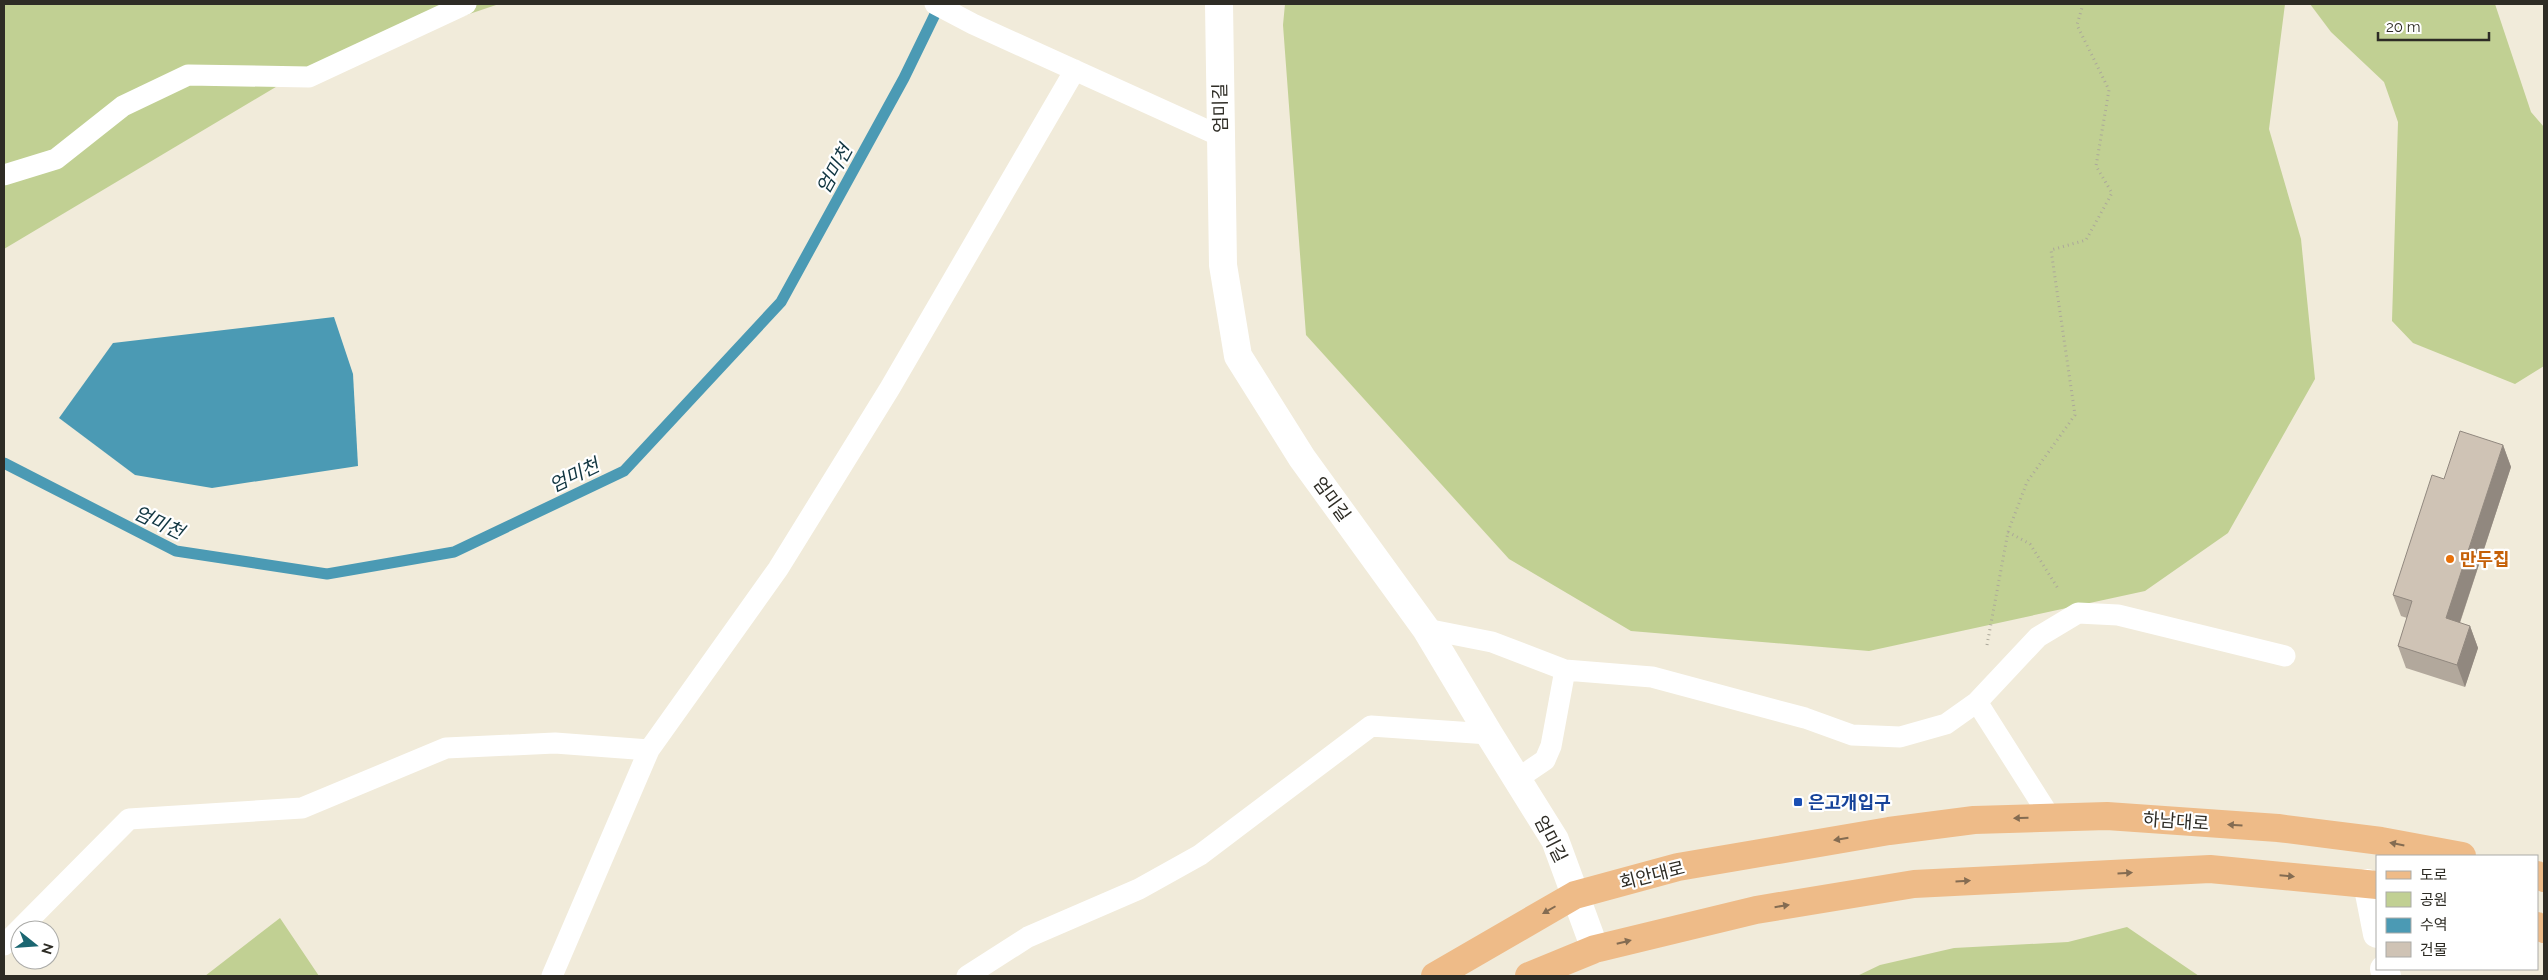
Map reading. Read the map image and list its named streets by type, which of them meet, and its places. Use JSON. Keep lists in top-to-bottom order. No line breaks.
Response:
{"streets":{"main road":["하남대로","회안대로"],"street":["엄미길"]},"crossings":[["엄미길","회안대로"],["하남대로","회안대로"]],"water":["엄미천"],"places":{"other":["만두집"],"transit":["은고개입구"]},"legend":["도로","공원","수역","건물"],"scale_bar":"20 m","north":"right"}
